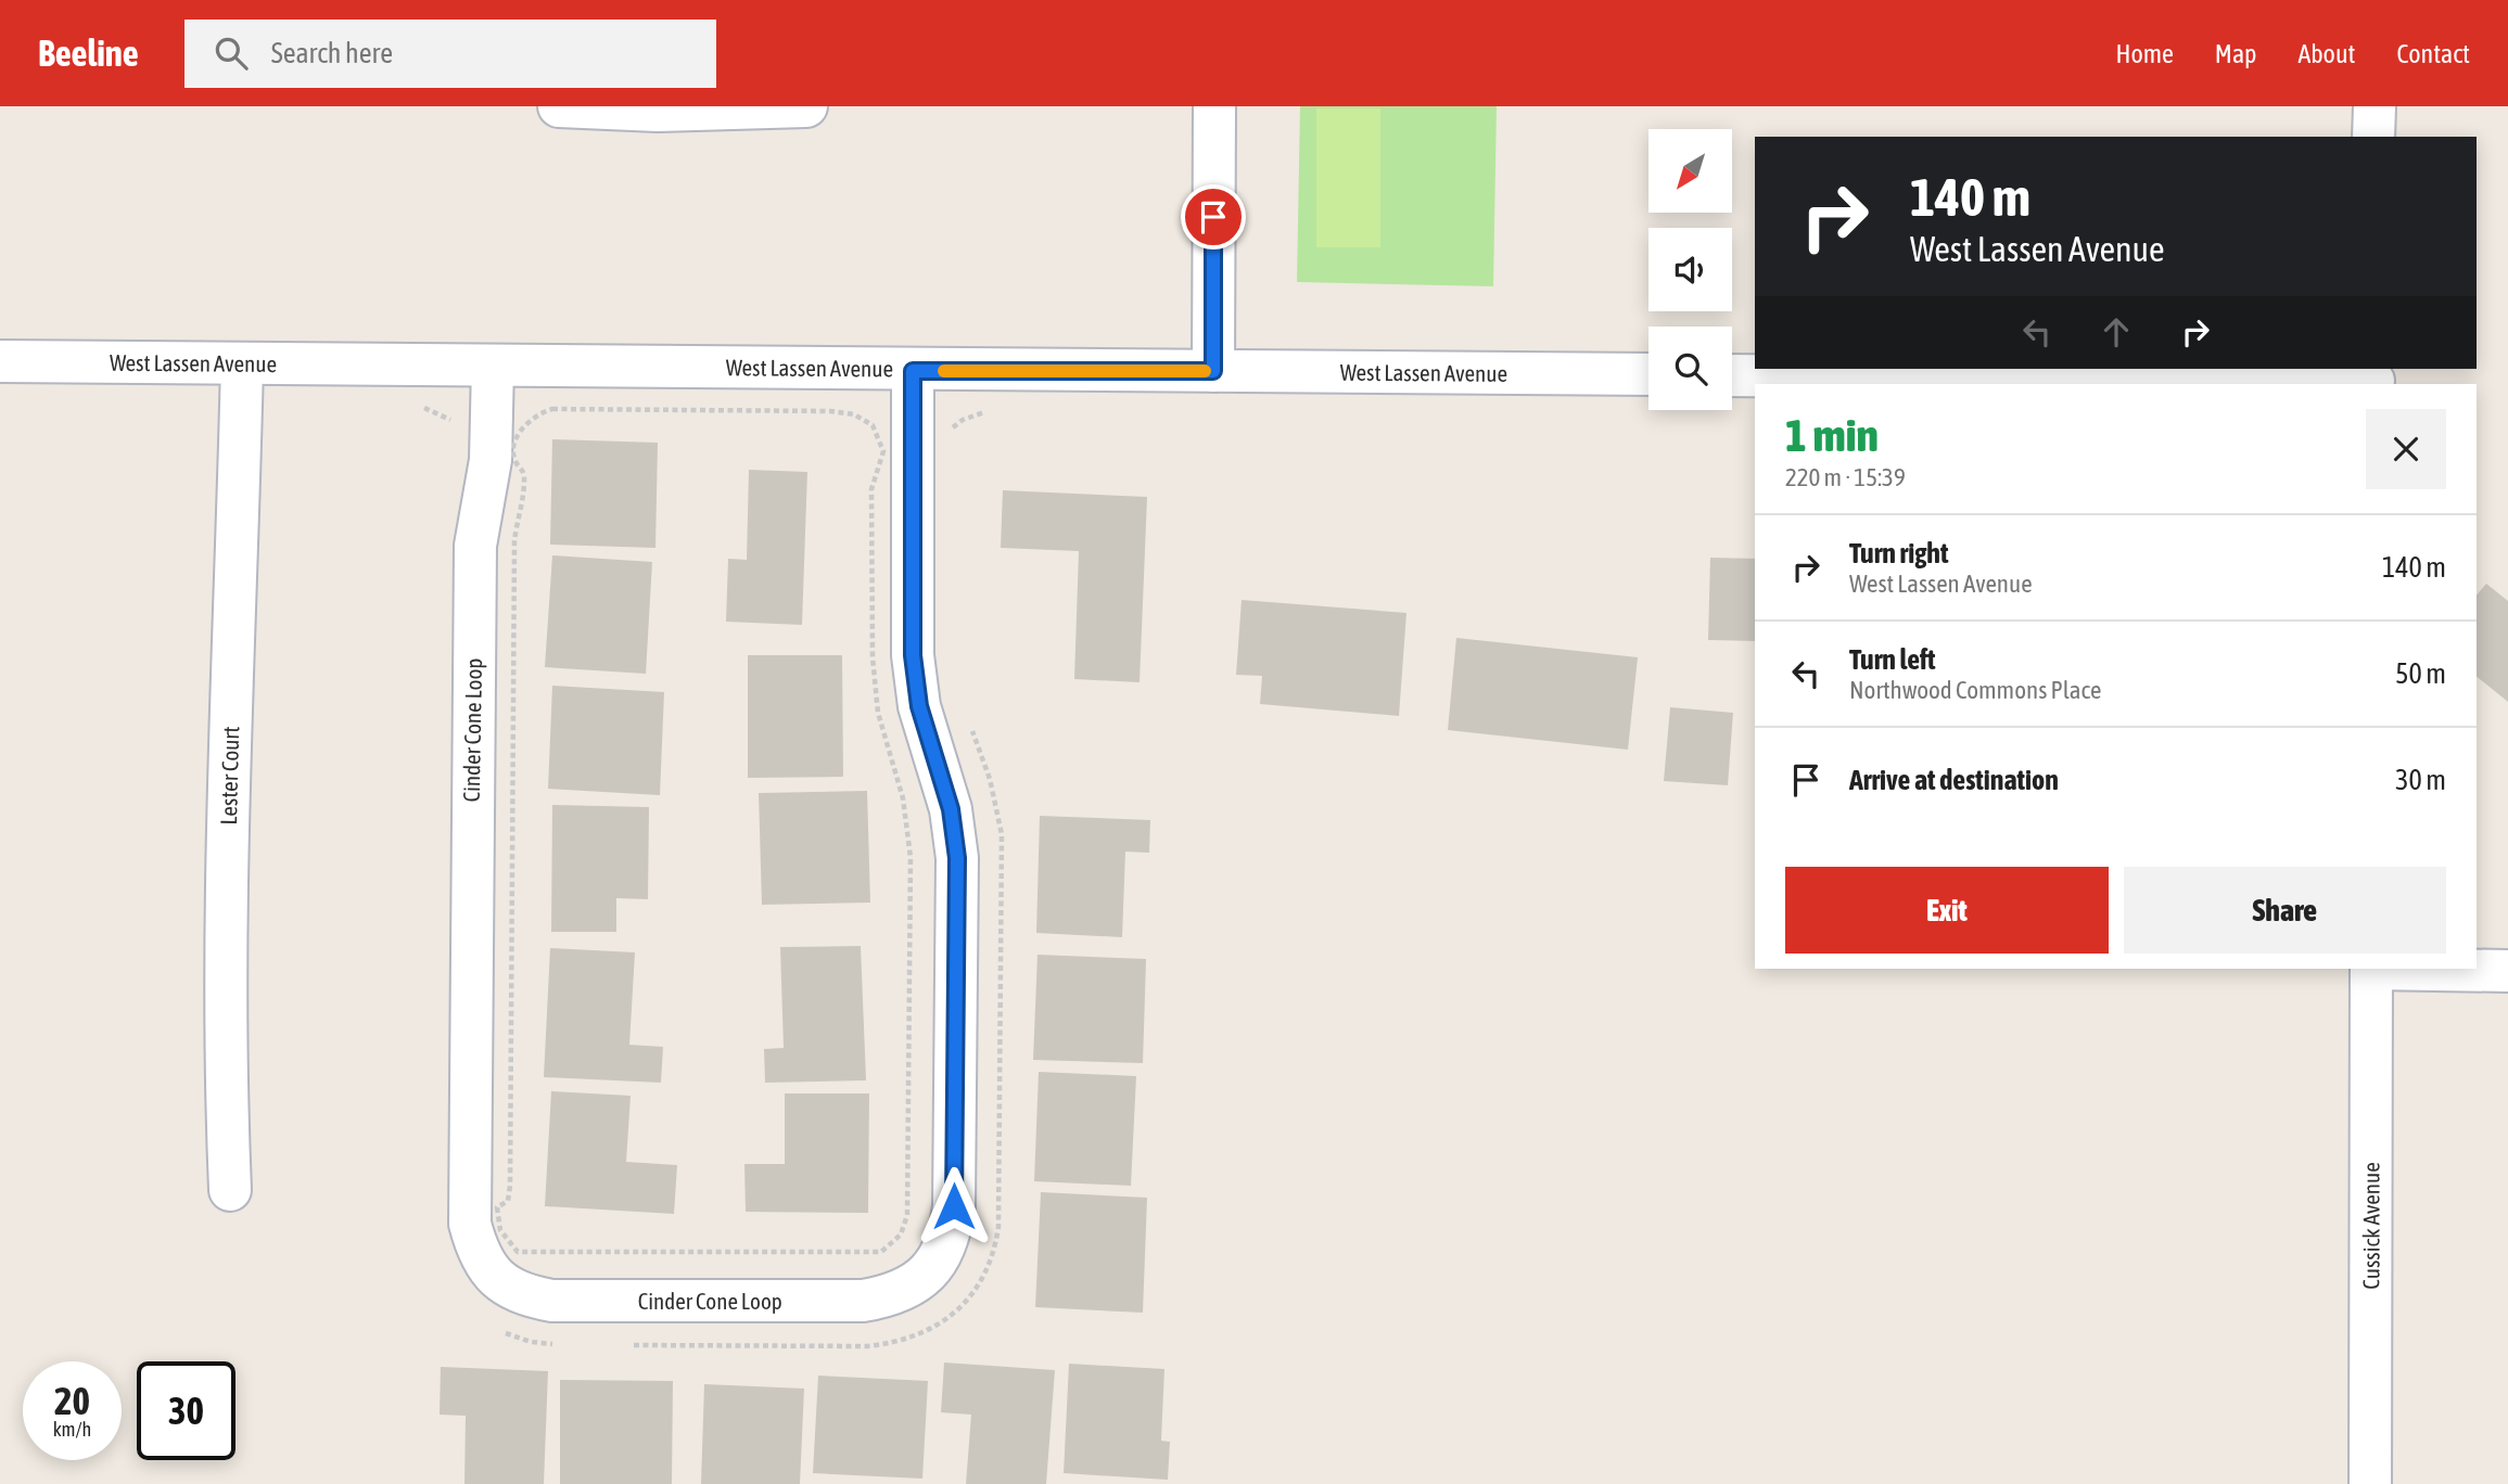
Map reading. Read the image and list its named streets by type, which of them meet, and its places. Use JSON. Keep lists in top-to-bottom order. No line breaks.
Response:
{"streets":{"street":["West Lassen Avenue","Cinder Cone Loop","Lester Court","Cussick Avenue"]},"crossings":[["West Lassen Avenue","Cinder Cone Loop"],["West Lassen Avenue","Lester Court"]],"north":"bottom left","page":{"header":"Beeline","search":"Search here","nav":["Home","Map","About","Contact"],"turn":["140 m","West Lassen Avenue"],"heading":["1 min","220 m · 15:39"],"list":[{"name":"Turn right","note":"West Lassen Avenue","value":"140 m"},{"name":"Turn left","note":"Northwood Commons Place","value":"50 m"},{"name":"Arrive at destination","value":"30 m"}],"buttons":["Exit","Share"],"speed":"20 km/h","limit":"30"}}
